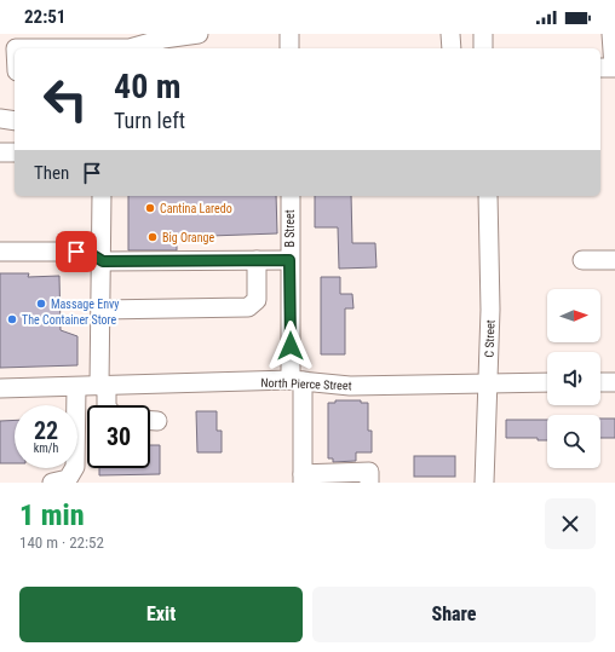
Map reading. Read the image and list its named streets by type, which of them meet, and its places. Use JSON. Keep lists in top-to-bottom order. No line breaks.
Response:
{"streets":{"street":["B Street","C Street","North Pierce Street"]},"crossings":[["B Street","North Pierce Street"],["C Street","North Pierce Street"]],"places":["Cantina Laredo","Big Orange","Massage Envy","The Container Store"],"north":"right","page":{"status":"22:51","turn":["40 m","Turn left"],"then":"Then","speed":"22 km/h","limit":"30","heading":["1 min","140 m · 22:52"],"buttons":["Exit","Share"]}}
